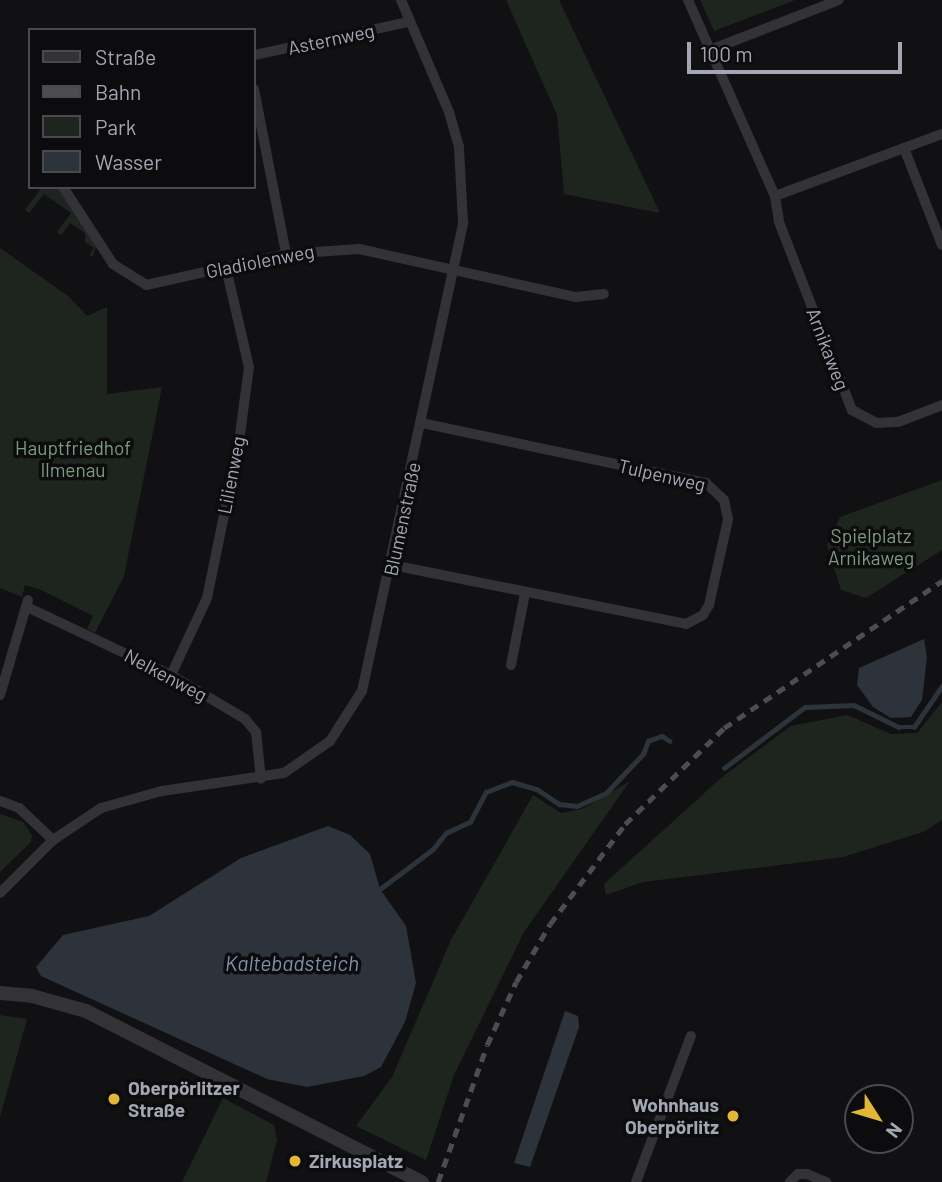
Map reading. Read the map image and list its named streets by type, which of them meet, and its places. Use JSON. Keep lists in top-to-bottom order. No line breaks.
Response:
{"streets":{"street":["Asternweg","Gladiolenweg","Arnikaweg","Lilienweg","Tulpenweg","Blumenstraße","Nelkenweg"]},"crossings":[["Asternweg","Blumenstraße"],["Gladiolenweg","Lilienweg"],["Gladiolenweg","Blumenstraße"],["Lilienweg","Nelkenweg"],["Tulpenweg","Blumenstraße"],["Blumenstraße","Nelkenweg"]],"water":["Kaltebadsteich"],"parks":["Hauptfriedhof Ilmenau","Spielplatz Arnikaweg"],"places":["Oberpörlitzer Straße","Wohnhaus Oberpörlitz","Zirkusplatz"],"legend":["Straße","Bahn","Park","Wasser"],"scale_bar":"100 m","north":"bottom right"}
